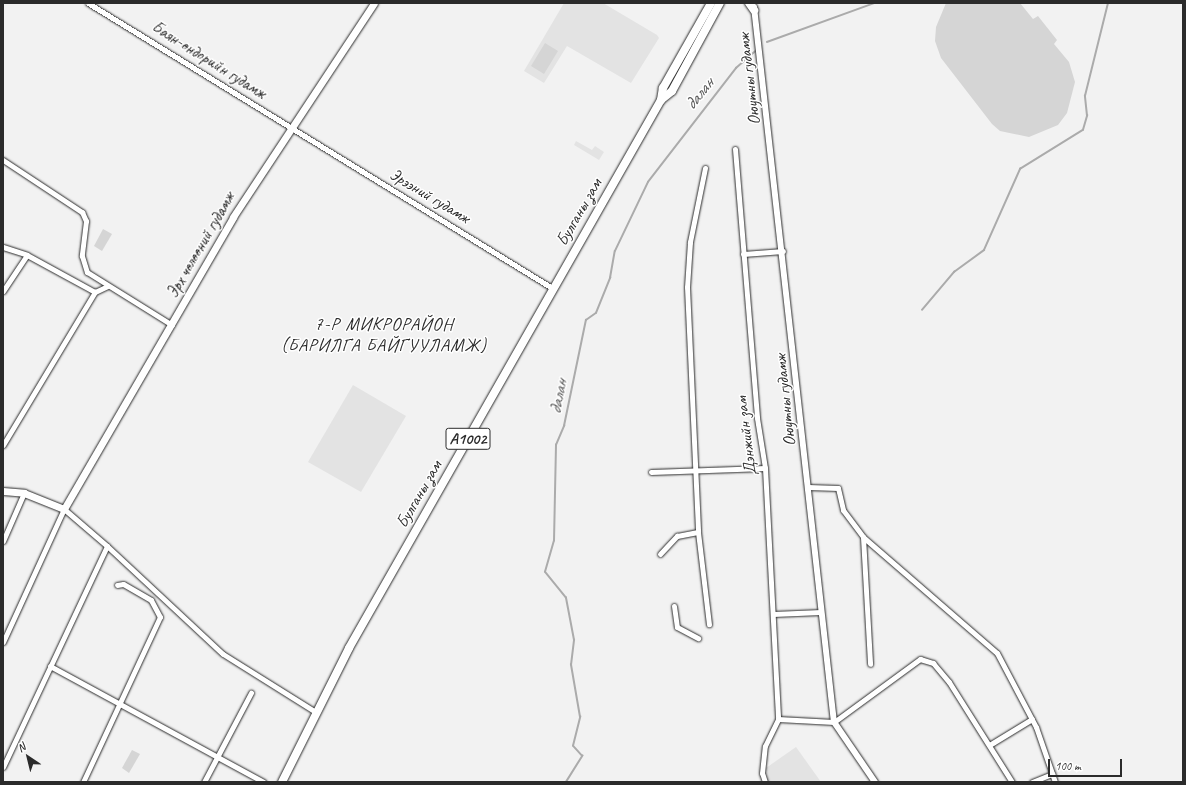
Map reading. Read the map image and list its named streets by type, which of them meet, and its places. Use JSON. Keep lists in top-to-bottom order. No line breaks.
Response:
{"streets":{"highway":["Булганы зам","A1002"],"main road":["Эрх чөлөөний гудамж"],"street":["Баян-өндорийн гудамж","Оюутны гудамж","Эрээний гудамж","Дэнжийн зам"]},"crossings":[["Баян-өндорийн гудамж","Эрээний гудамж"],["Баян-өндорийн гудамж","Эрх чөлөөний гудамж"],["Эрээний гудамж","Булганы зам"],["Эрээний гудамж","Эрх чөлөөний гудамж"]],"districts":["7-Р МИКРОРАЙОН (БАРИЛГА БАЙГУУЛАМЖ)"],"water":["далан"],"scale_bar":"100 m","north":"top left"}
